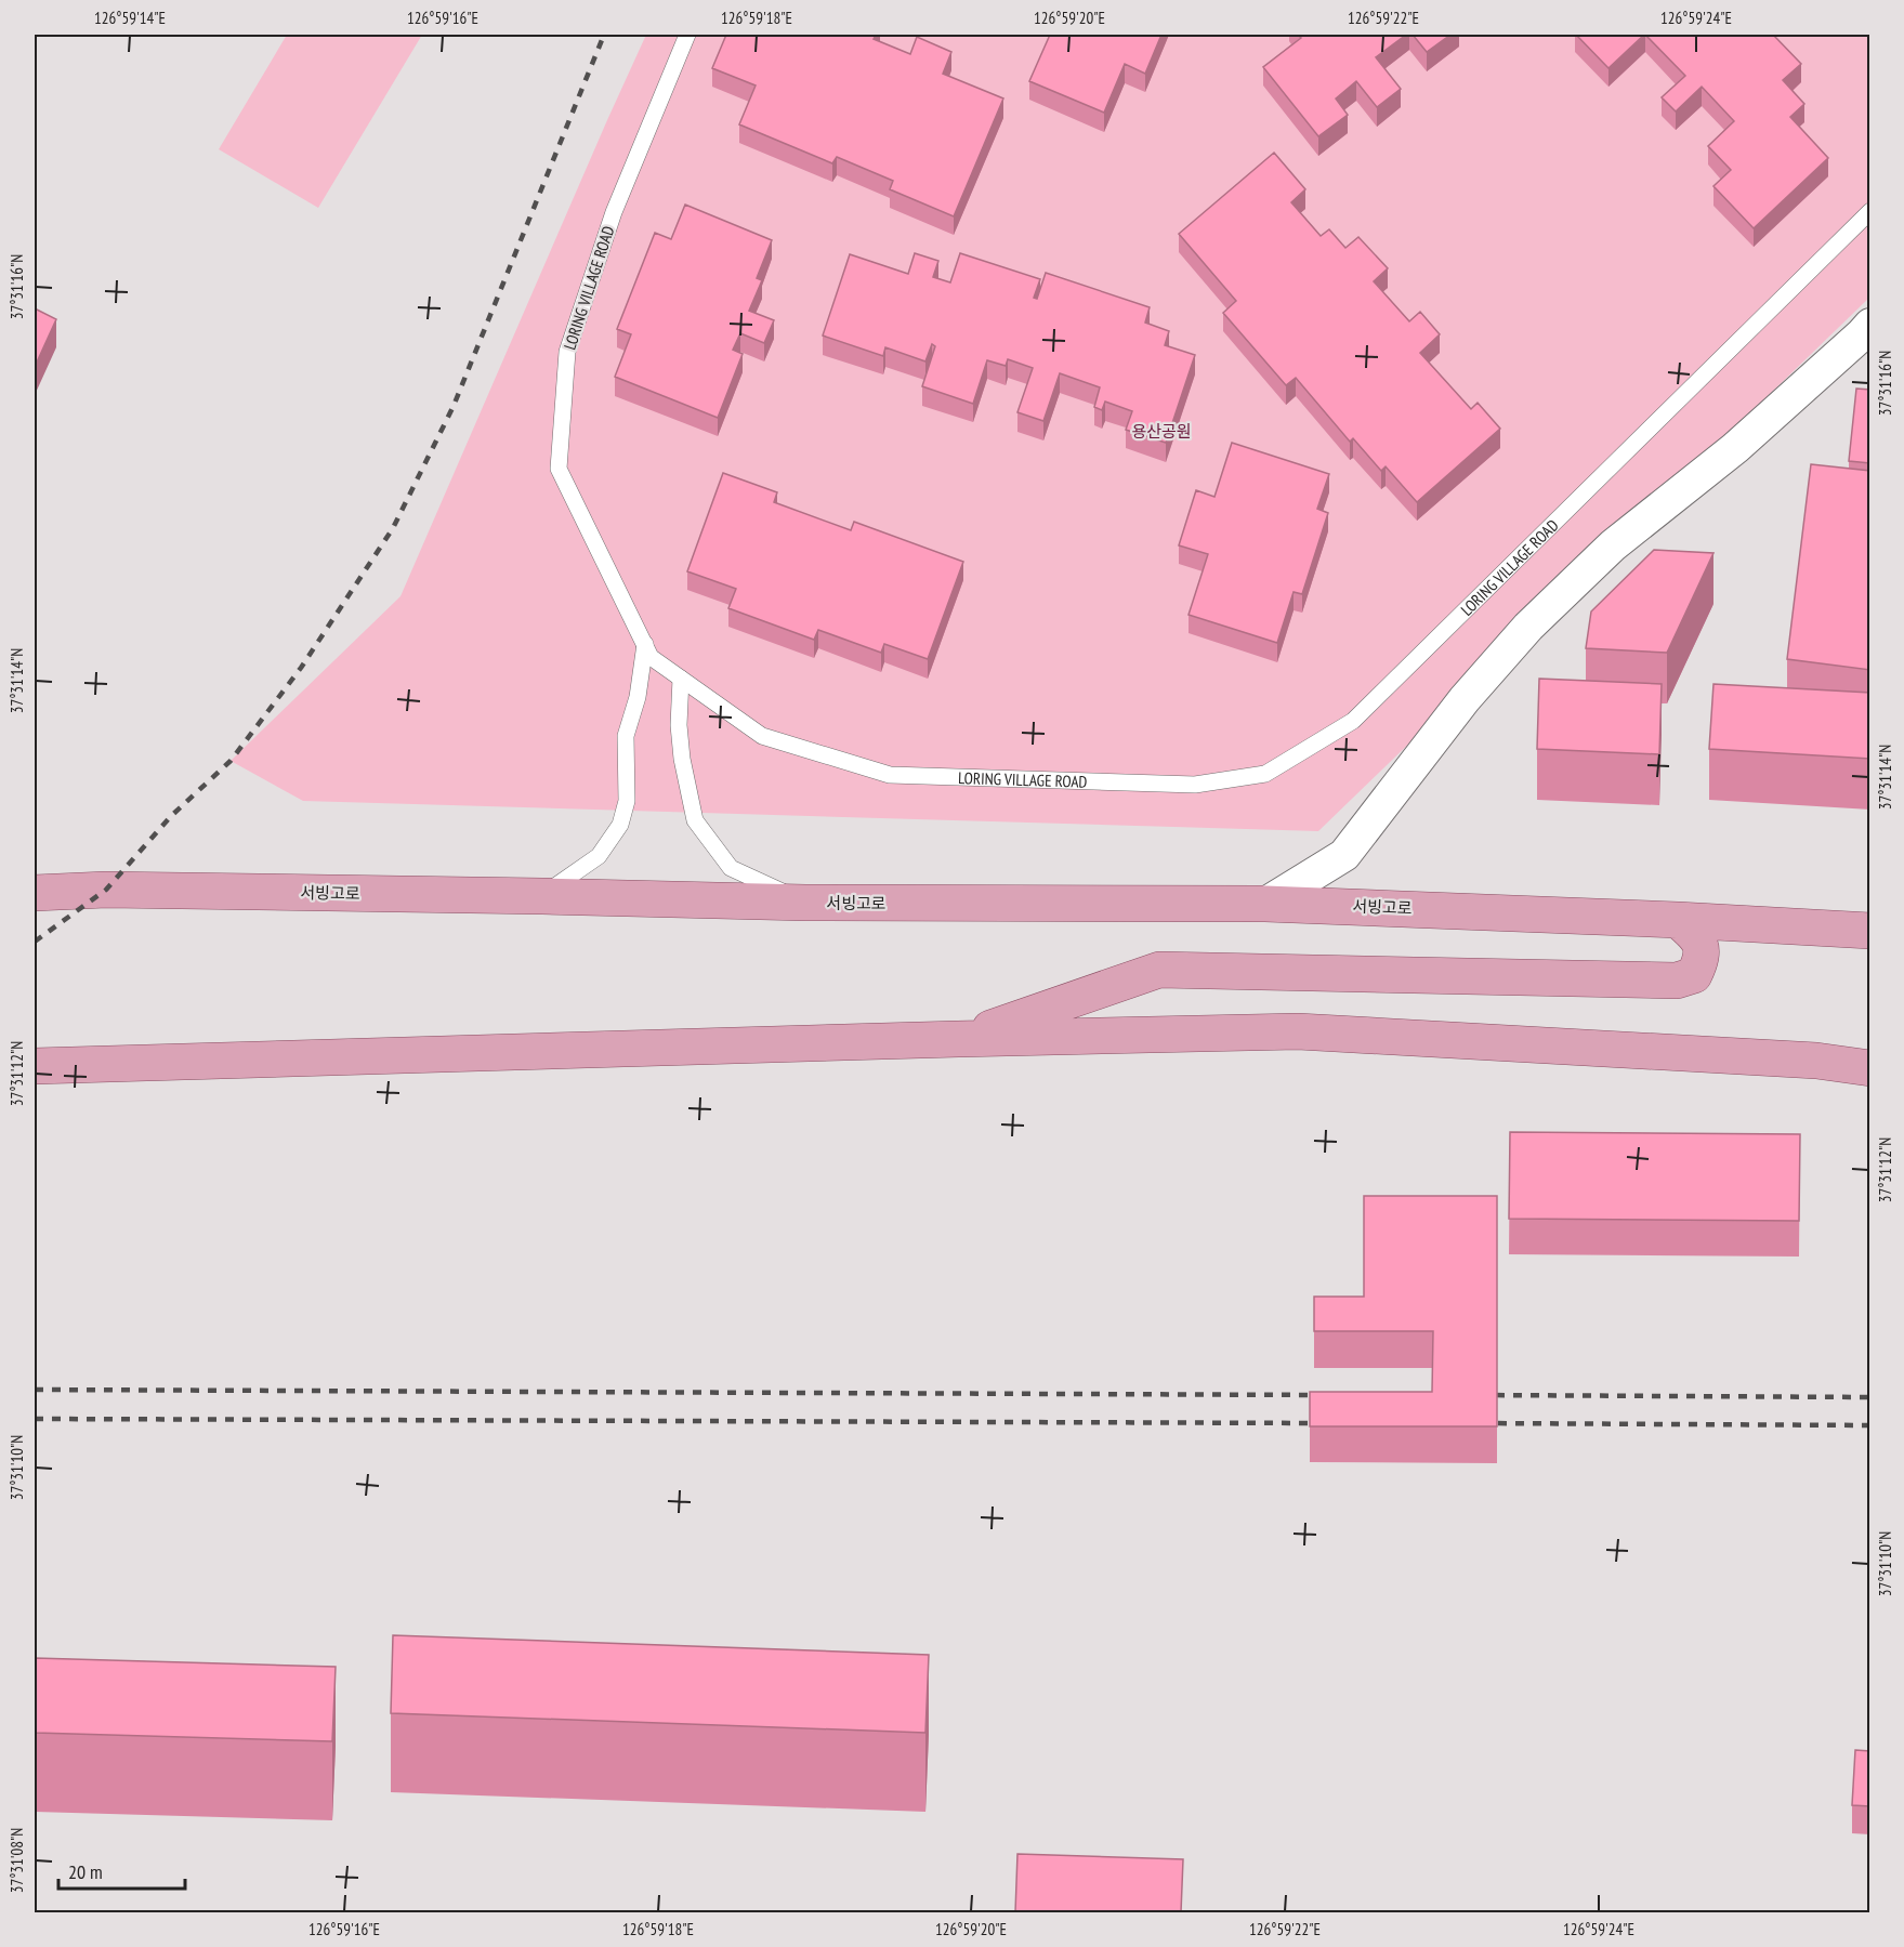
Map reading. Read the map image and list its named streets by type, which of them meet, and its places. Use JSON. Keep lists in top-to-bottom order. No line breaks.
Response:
{"streets":{"main road":["서빙고로"],"lane":["LORING VILLAGE ROAD"]},"parks":["용산공원"],"scale_bar":"20 m","coordinates":["126°59'14\"E","126°59'16\"E","126°59'18\"E","126°59'20\"E","126°59'22\"E","126°59'24\"E","37°31'16\"N","37°31'14\"N","37°31'12\"N","37°31'10\"N","37°31'08\"N"]}
